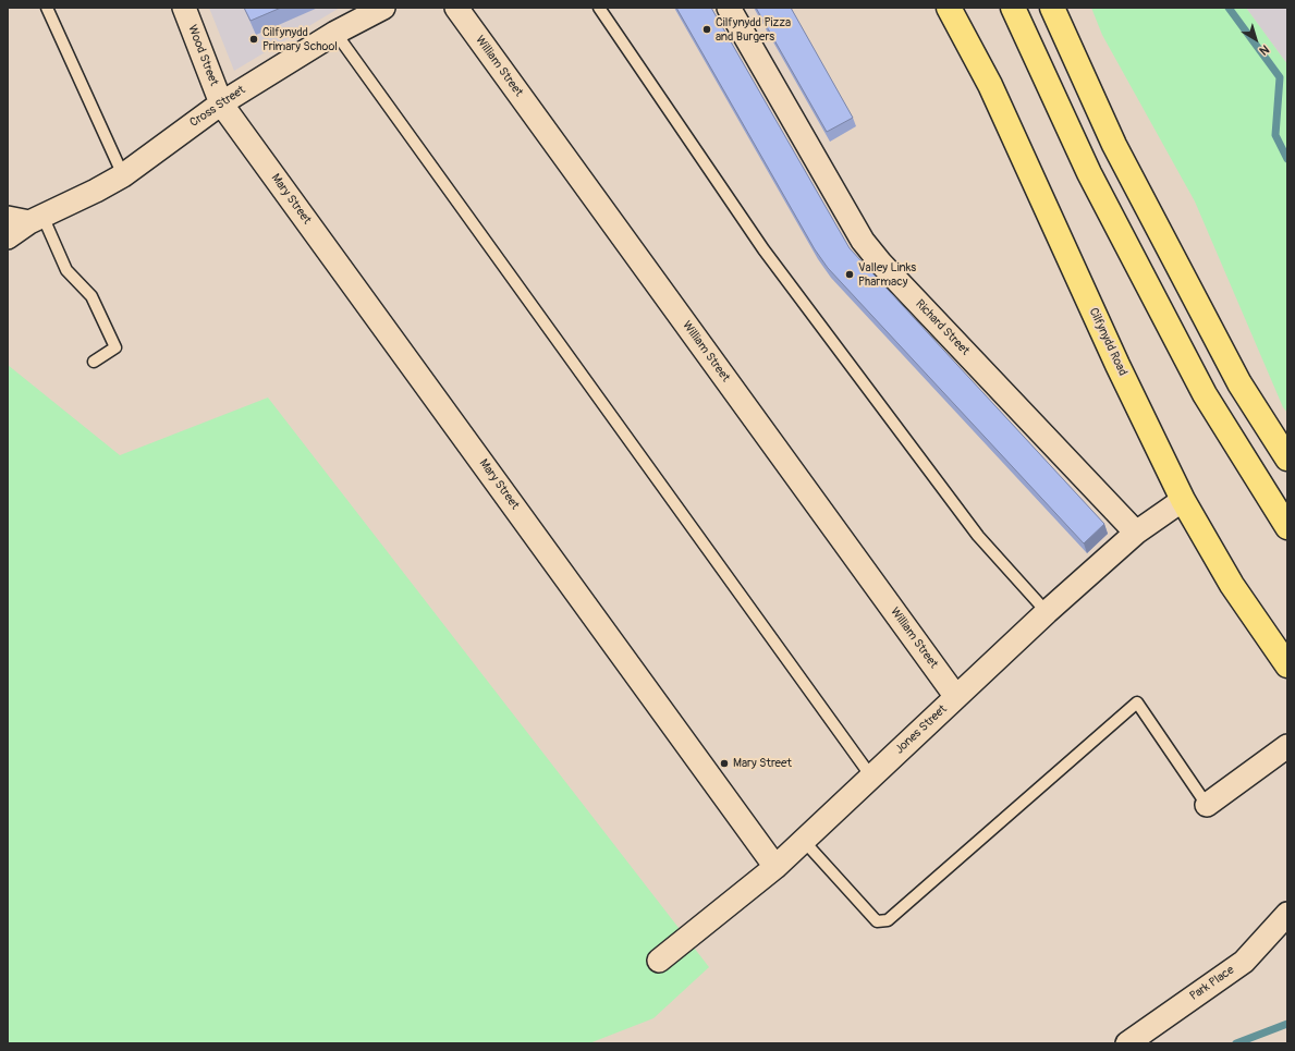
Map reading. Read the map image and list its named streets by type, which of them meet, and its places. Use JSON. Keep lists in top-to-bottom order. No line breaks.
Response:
{"streets":{"main road":["Cilfynydd Road"],"street":["Wood Street","William Street","Cross Street","Mary Street","Richard Street","Jones Street","Park Place"]},"crossings":[["Wood Street","Cross Street"],["Wood Street","Mary Street"],["William Street","Jones Street"],["Cross Street","Mary Street"],["Mary Street","Jones Street"],["Richard Street","Jones Street"],["Cilfynydd Road","Jones Street"]],"places":["Cilfynydd Pizza and Burgers","Cilfynydd Primary School","Valley Links Pharmacy","Mary Street"],"north":"bottom right"}
